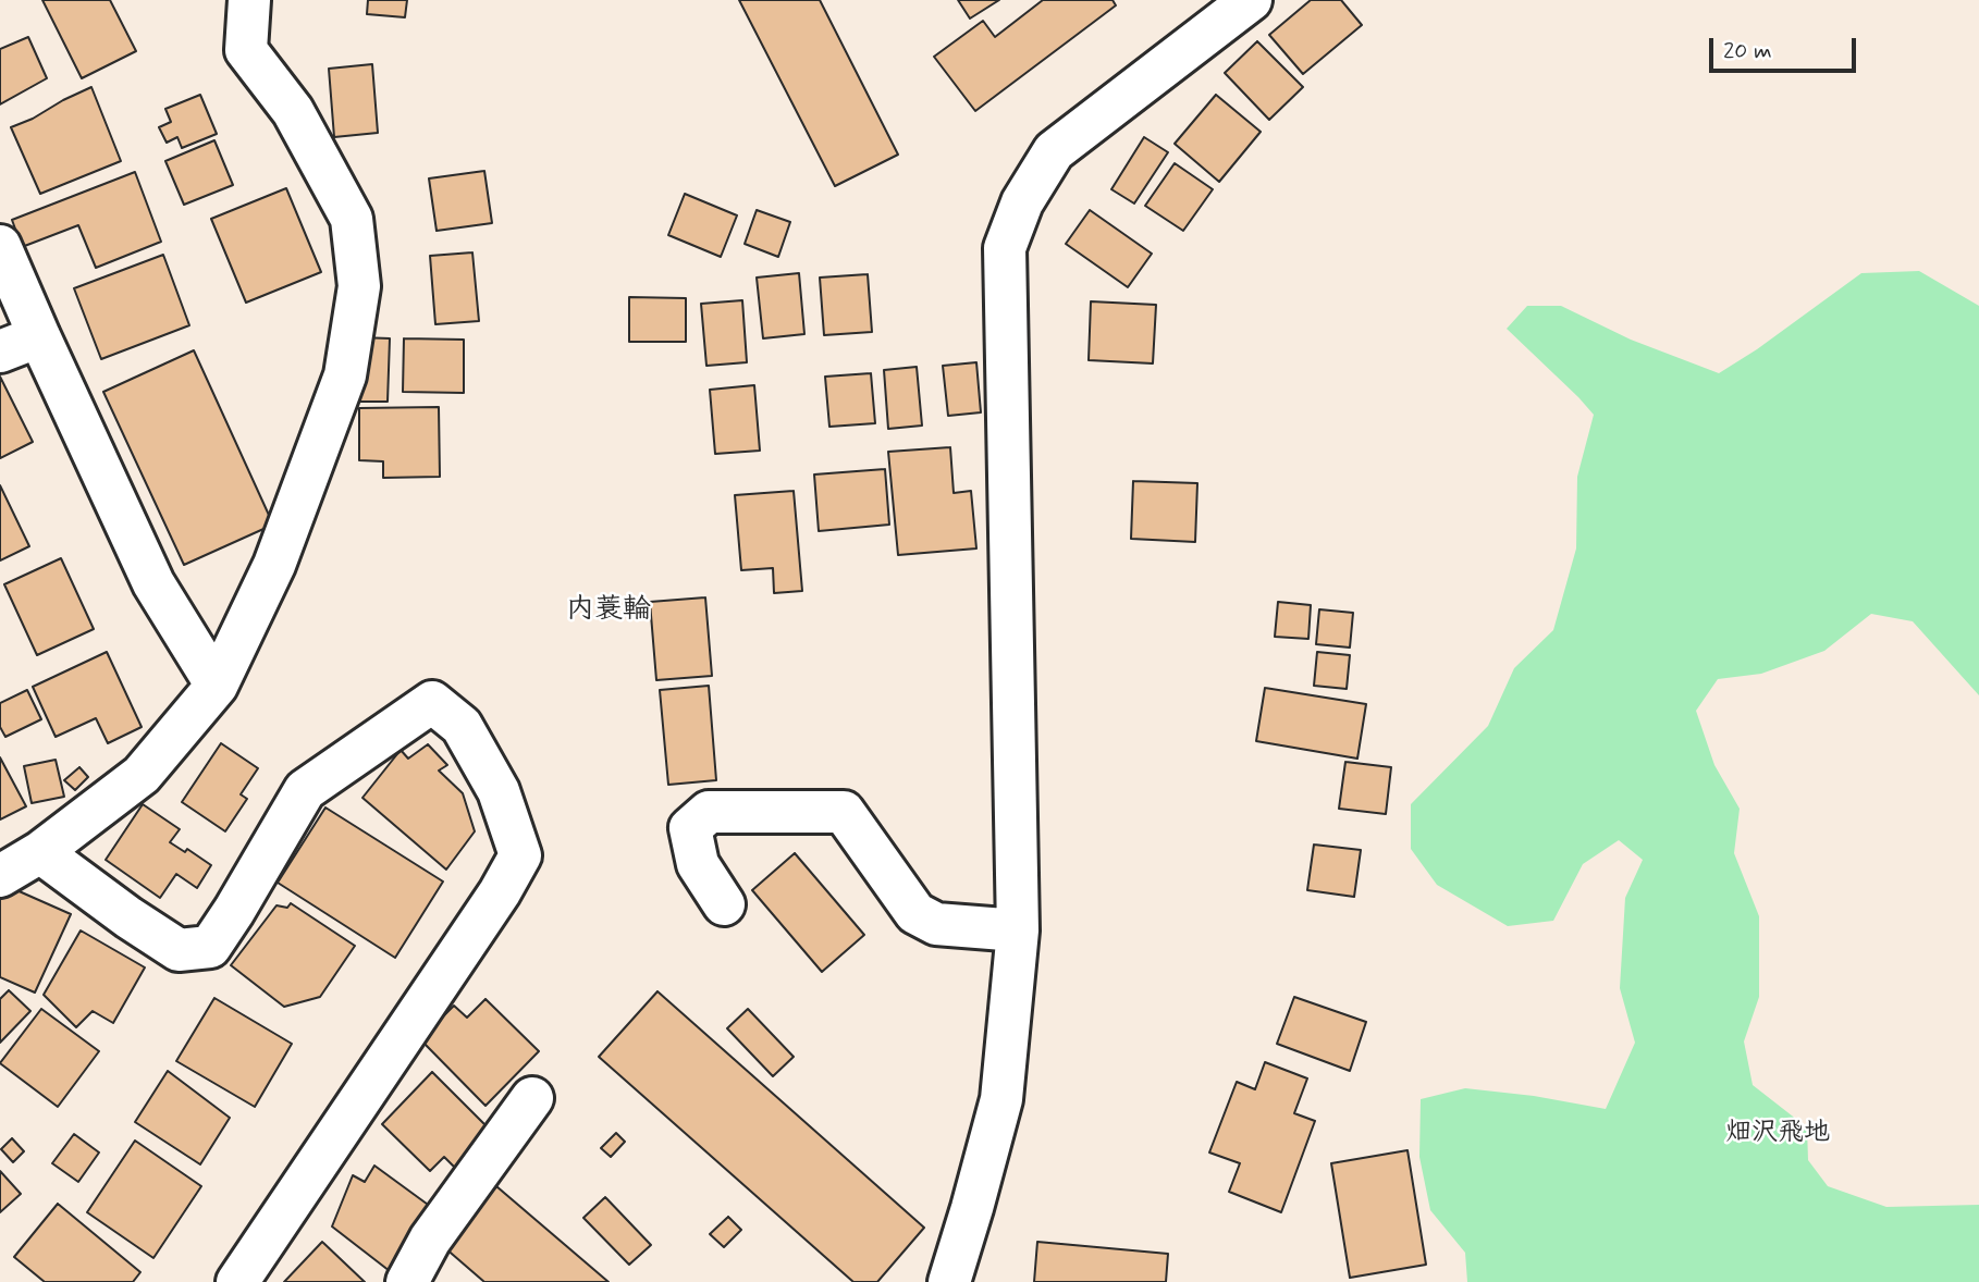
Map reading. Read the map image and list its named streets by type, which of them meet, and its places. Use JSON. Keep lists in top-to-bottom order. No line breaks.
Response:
{"districts":["内蓑輪","畑沢飛地"],"scale_bar":"20 m"}
